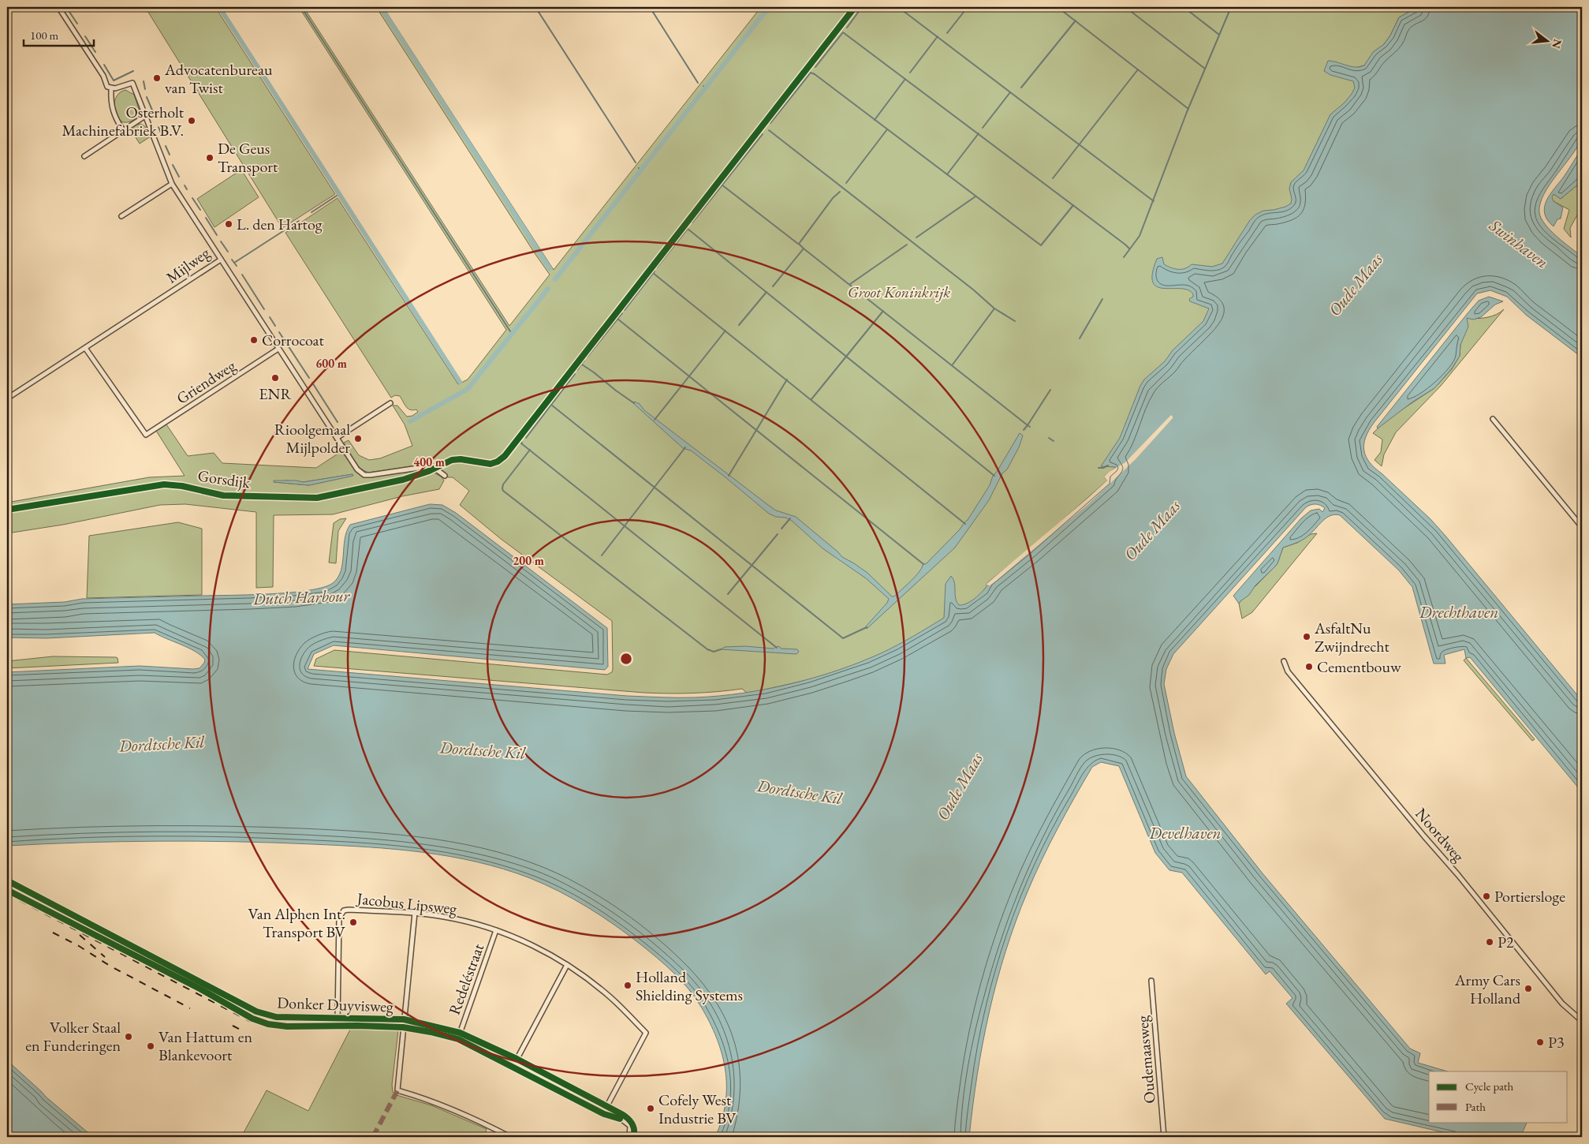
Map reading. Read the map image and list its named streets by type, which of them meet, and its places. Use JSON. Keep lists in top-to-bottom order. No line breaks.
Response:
{"streets":{"street":["Mijlweg","Griendweg","Noordweg","Jacobus Lipsweg","Redeléstraat","Donker Duyvisweg","Oudemaasweg"],"cycle path":["Gorsdijk"]},"crossings":[["Mijlweg","Griendweg"],["Jacobus Lipsweg","Redeléstraat"],["Jacobus Lipsweg","Donker Duyvisweg"],["Redeléstraat","Donker Duyvisweg"]],"water":["Swinhaven","Oude Maas","Dutch Harbour","Drechthaven","Dordtsche Kil","Develhaven"],"parks":["Groot Koninkrijk"],"places":["Advocatenbureau van Twist","Osterholt Machinefabriek B.V.","De Geus Transport","L. den Hartog","Corrocoat","ENR","Rioolgemaal Mijlpolder","AsfaltNu Zwijndrecht","Cementbouw","Portiersloge","Van Alphen Int. Transport BV","P2","Holland Shielding Systems","Army Cars Holland","Volker Staal en Funderingen","P3","Van Hattum en Blankevoort","Cofely West Industrie BV"],"legend":["Cycle path","Path"],"scale_bar":"100 m","north":"right","rings":["600 m","400 m","200 m"]}
